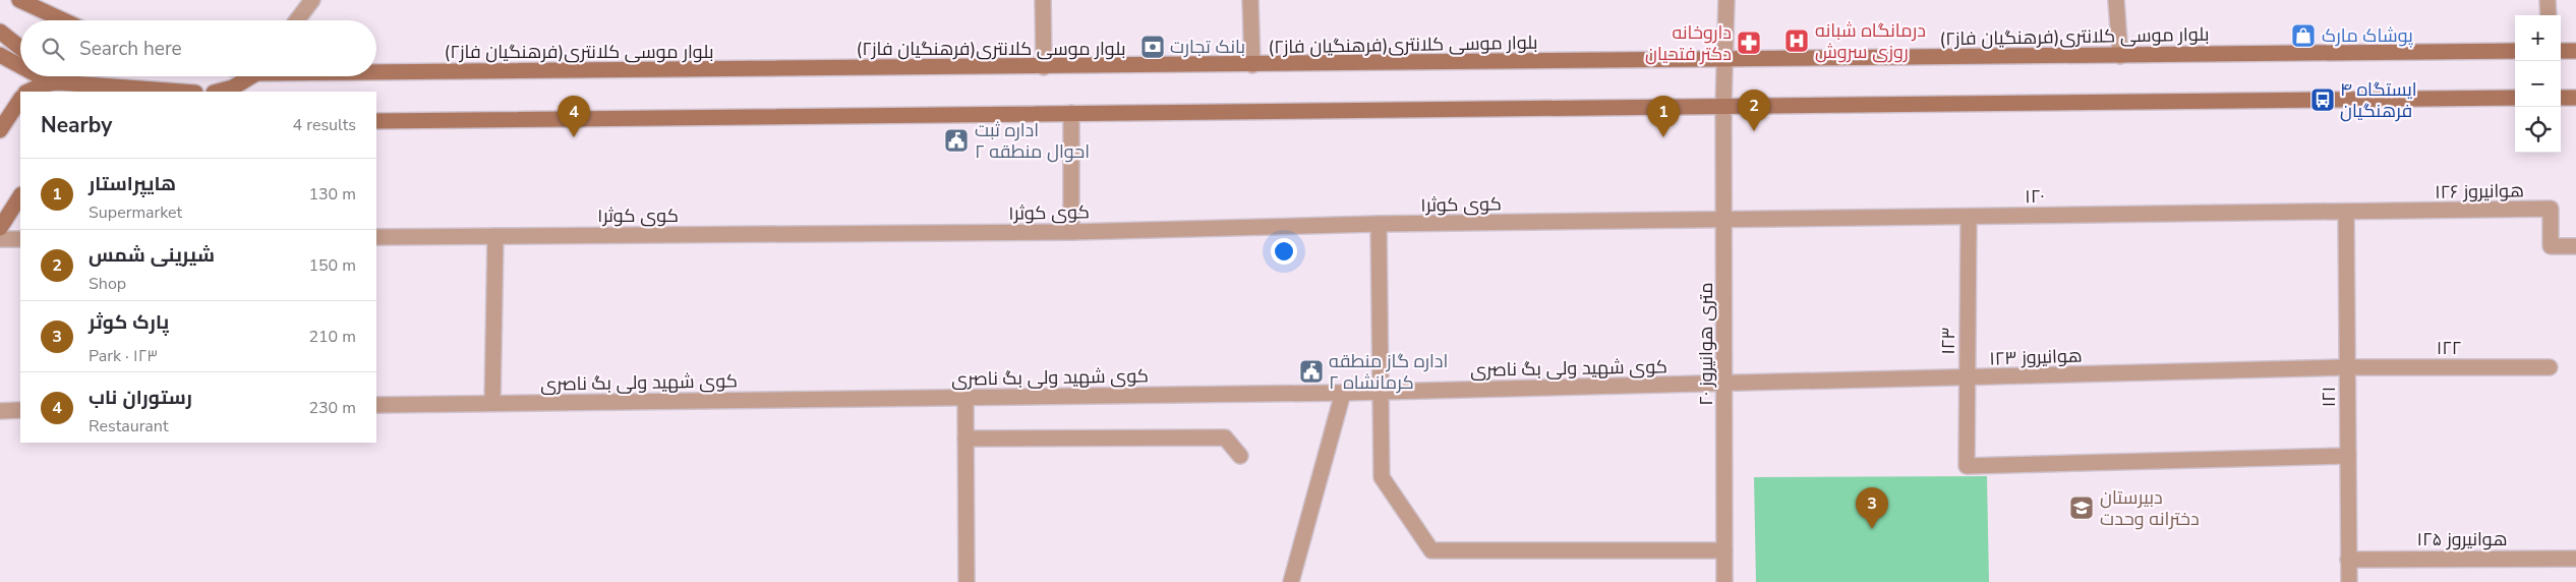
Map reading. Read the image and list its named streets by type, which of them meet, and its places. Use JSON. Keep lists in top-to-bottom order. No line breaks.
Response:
{"streets":{"main road":["بلوار موسی کلانتری(فرهنگیان فاز۲)"],"street":["هوانیروز ۱۲۶","۱۲۰","کوی کوثر۱","۱۲۳","۲۰ متری هوانیروز","۱۲۲","۱۲۳ هوانیروز","کوی شهید ولی بگ ناصری","۱۲۱","هوانیروز ۱۲۵"]},"crossings":[["بلوار موسی کلانتری(فرهنگیان فاز۲)","۲۰ متری هوانیروز"],["هوانیروز ۱۲۶","۱۲۰"],["هوانیروز ۱۲۶","۱۲۱"],["۱۲۰","کوی کوثر۱"],["۱۲۰","۱۲۳"],["۱۲۰","۲۰ متری هوانیروز"],["۱۲۰","۱۲۱"],["کوی کوثر۱","۲۰ متری هوانیروز"],["۱۲۳","۱۲۳ هوانیروز"],["۱۲۳","۱۲۱"],["۲۰ متری هوانیروز","۱۲۳ هوانیروز"],["۲۰ متری هوانیروز","کوی شهید ولی بگ ناصری"],["۱۲۲","۱۲۳ هوانیروز"],["۱۲۲","۱۲۱"],["۱۲۳ هوانیروز","کوی شهید ولی بگ ناصری"],["۱۲۳ هوانیروز","۱۲۱"],["۱۲۱","هوانیروز ۱۲۵"]],"places":{"shop":["پوشاک مارک"],"hospital":["درمانگاه شبانه روزی سروش"],"pharmacy":["داروخانه دکتر فتحیان"],"bank":["بانک تجارت"],"bus stop":["ایستگاه ۴ فرهنگیان"],"public building":["اداره ثبت احوال منطقه ۲","اداره گاز منطقه ۲ کرمانشاه"],"school or university":["دبیرستان دخترانه وحدت"]},"page":{"map_buttons":["+","−"],"search":"Search here","pins":["2","1","4","3"],"heading":["Nearby","4 results"],"list":[{"mark":"1","name":"هایپراستار","note":"Supermarket","value":"130 m"},{"mark":"2","name":"شیرینی شمس","note":"Shop","value":"150 m"},{"mark":"3","name":"پارک کوثر","note":"Park · ۱۲۳","value":"210 m"},{"mark":"4","name":"رستوران ناب","note":"Restaurant","value":"230 m"}]}}
